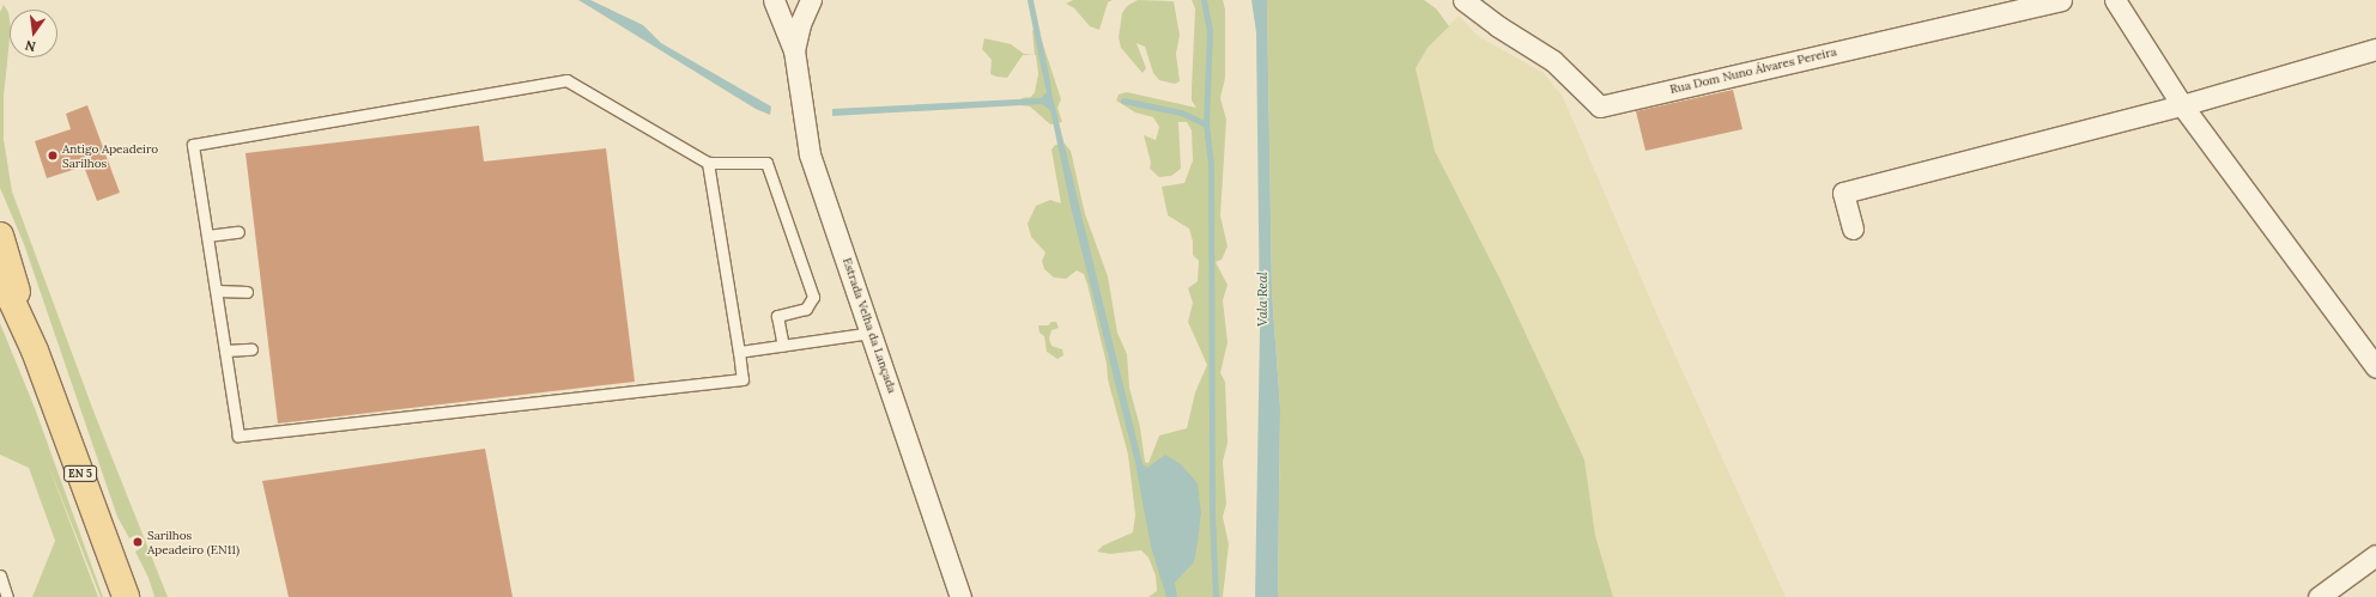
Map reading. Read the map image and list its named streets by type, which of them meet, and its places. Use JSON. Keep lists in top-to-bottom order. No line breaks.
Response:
{"streets":{"main road":["EN 5"],"street":["Rua Dom Nuno Álvares Pereira","Estrada Velha da Lançada"]},"water":["Vala Real"],"places":["Antigo Apeadeiro Sarilhos","Sarilhos Apeadeiro (EN11)"],"north":"bottom"}
